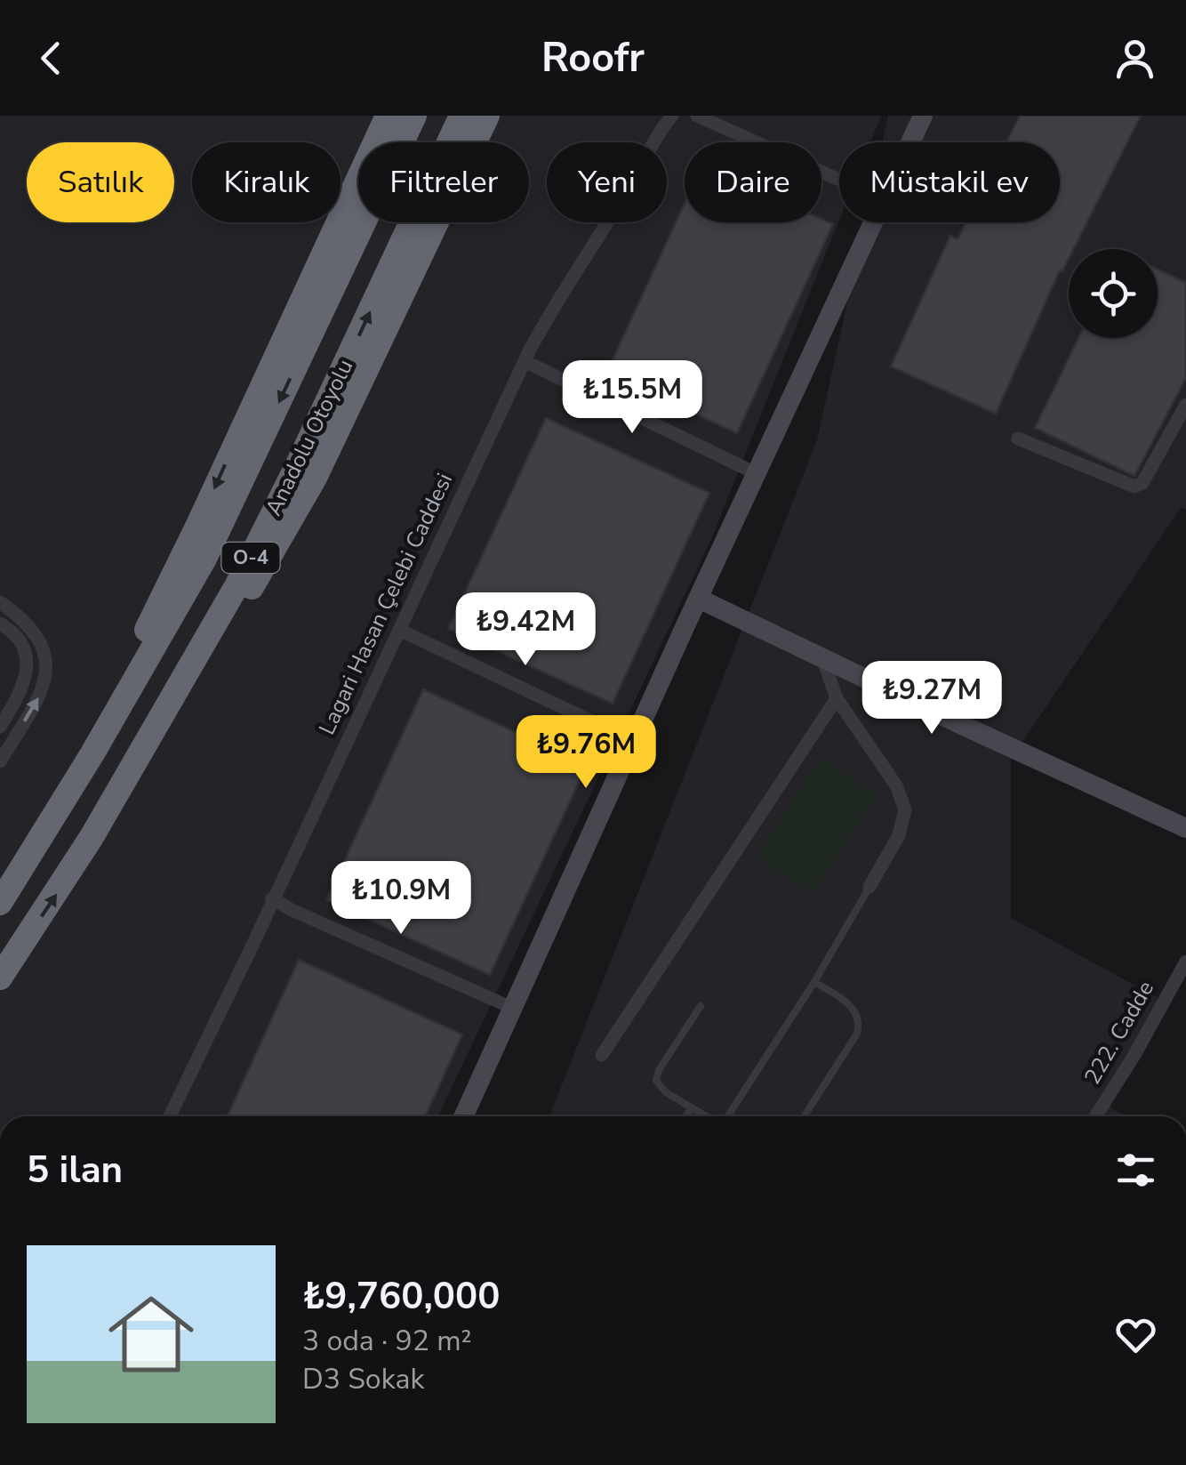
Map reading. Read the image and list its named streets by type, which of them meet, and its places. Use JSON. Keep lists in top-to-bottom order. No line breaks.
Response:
{"streets":{"highway":["Anadolu Otoyolu","O-4"],"street":["Lagari Hasan Çelebi Caddesi","222. Cadde"]},"page":{"header":"Roofr","chip":["Satılık","Kiralık","Filtreler","Yeni","Daire","Müstakil ev"],"price":["₺15.5M","₺9.42M","₺9.27M","₺9.76M","₺10.9M"],"heading":"5 ilan","list":[{"name":"₺9,760,000","note":"3 oda · 92 m² · D3 Sokak"}]}}
